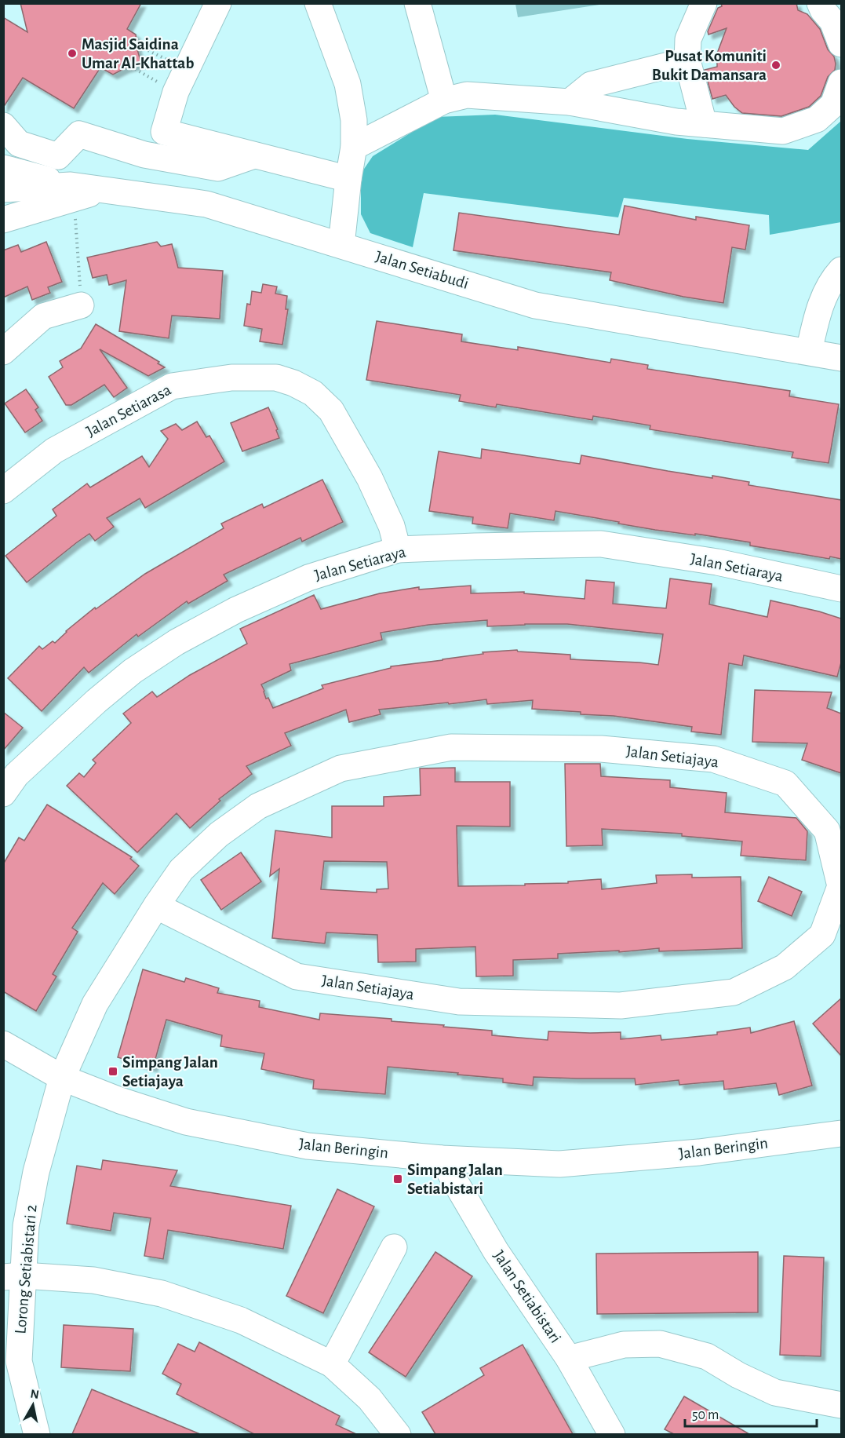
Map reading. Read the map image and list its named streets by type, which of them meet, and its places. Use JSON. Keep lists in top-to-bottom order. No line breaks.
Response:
{"streets":{"street":["Jalan Setiabudi","Jalan Setiarasa","Jalan Setiaraya","Jalan Setiajaya","Jalan Beringin","Lorong Setiabistari 2","Jalan Setiabistari"]},"crossings":[["Jalan Setiarasa","Jalan Setiaraya"],["Jalan Setiajaya","Jalan Beringin"],["Jalan Setiajaya","Lorong Setiabistari 2"],["Jalan Beringin","Lorong Setiabistari 2"],["Jalan Beringin","Jalan Setiabistari"]],"places":{"other":["Masjid Saidina Umar Al-Khattab","Pusat Komuniti Bukit Damansara"],"transit":["Simpang Jalan Setiajaya","Simpang Jalan Setiabistari"]},"scale_bar":"50 m","north":"top"}
